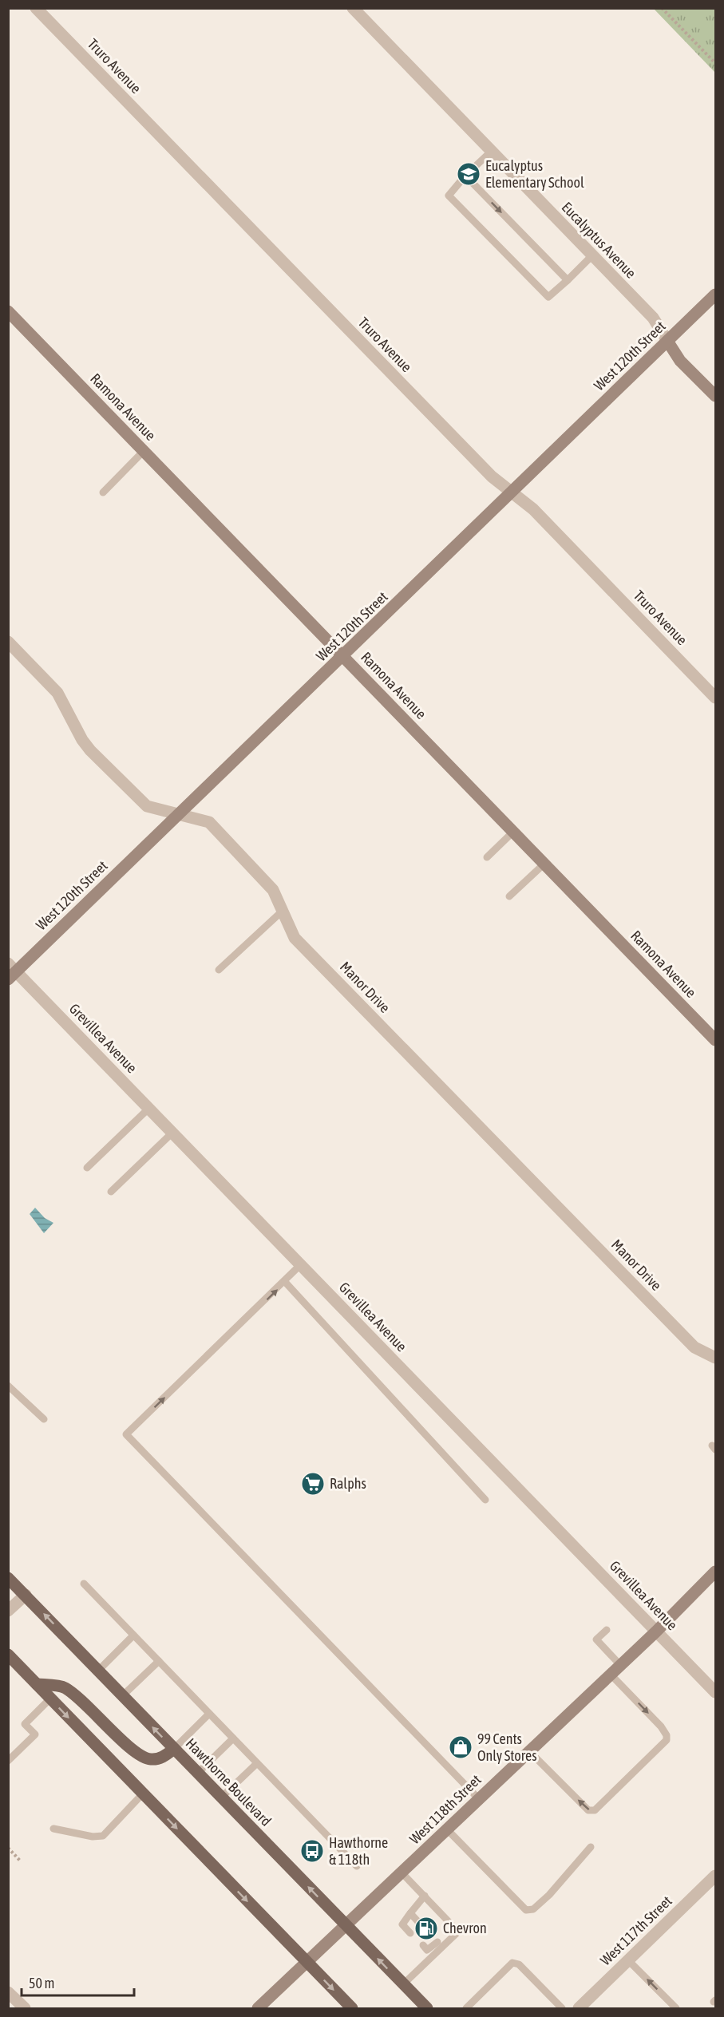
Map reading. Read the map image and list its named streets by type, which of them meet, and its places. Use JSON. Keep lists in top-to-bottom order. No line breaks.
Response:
{"streets":{"main road":["Hawthorne Boulevard"],"street":["Truro Avenue","Eucalyptus Avenue","West 120th Street","Ramona Avenue","Manor Drive","Grevillea Avenue","West 118th Street","West 117th Street"]},"crossings":[["Truro Avenue","West 120th Street"],["Eucalyptus Avenue","West 120th Street"],["West 120th Street","Ramona Avenue"],["West 120th Street","Manor Drive"],["West 120th Street","Grevillea Avenue"],["Grevillea Avenue","West 118th Street"],["Hawthorne Boulevard","West 118th Street"]],"places":{"school or university":["Eucalyptus Elementary School"],"supermarket":["Ralphs"],"shop":["99 Cents Only Stores"],"bus stop":["Hawthorne & 118th"],"fuel station":["Chevron"]},"scale_bar":"50 m"}
